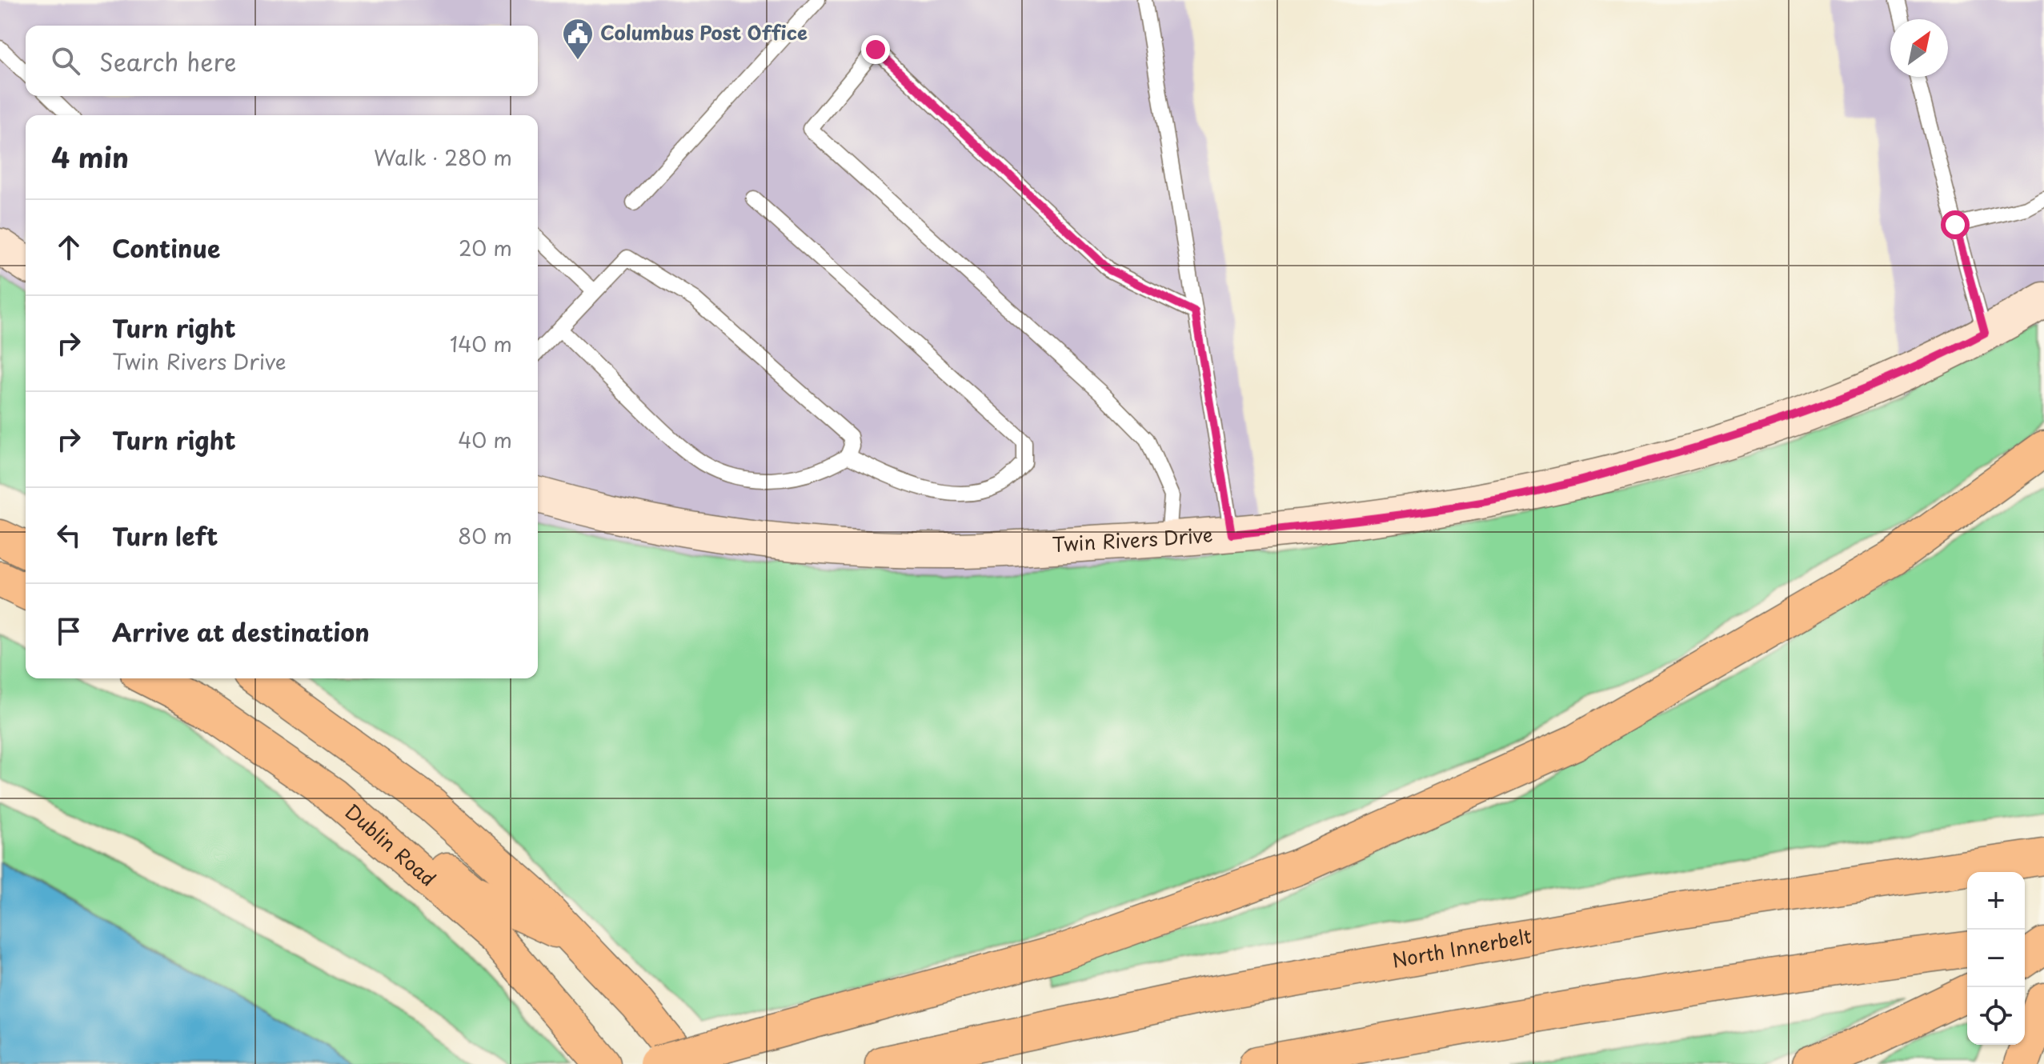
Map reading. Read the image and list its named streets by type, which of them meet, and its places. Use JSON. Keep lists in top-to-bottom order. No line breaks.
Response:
{"streets":{"main road":["Twin Rivers Drive","Dublin Road","North Innerbelt"]},"places":{"public building":["Columbus Post Office"]},"north":"top right","page":{"search":"Search here","heading":["4 min","Walk · 280 m"],"list":[["Continue","20 m"],["Turn right","Twin Rivers Drive","140 m"],["Turn right","40 m"],["Turn left","80 m"],"Arrive at destination"],"map_buttons":["+","−"]}}
